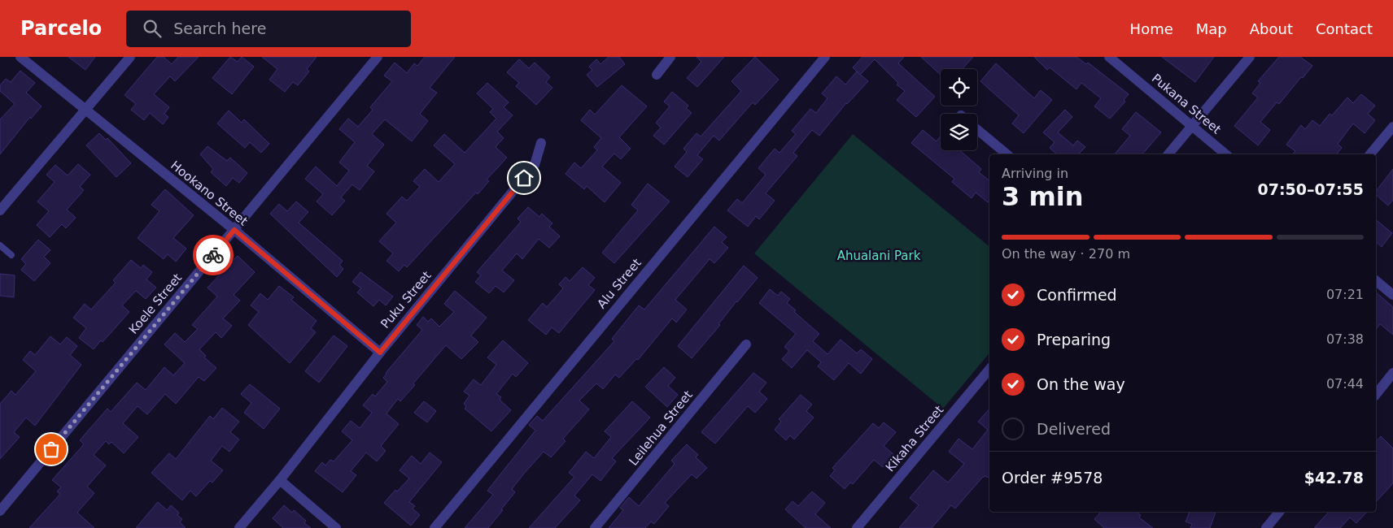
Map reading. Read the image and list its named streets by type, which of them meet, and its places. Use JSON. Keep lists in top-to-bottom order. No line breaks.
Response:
{"streets":{"street":["Pukana Street","Hookano Street","Alu Street","Puku Street","Koele Street","Leilehua Street","Kikaha Street"]},"crossings":[["Hookano Street","Puku Street"],["Hookano Street","Koele Street"]],"parks":["Ahualani Park"],"page":{"header":"Parcelo","search":"Search here","nav":["Home","Map","About","Contact"],"heading":["3 min","Arriving in","07:50–07:55"],"panel":["Order #9578","$42.78"],"bar":"On the way · 270 m","list":[["Confirmed","07:21"],["Preparing","07:38"],["On the way","07:44"],"Delivered"]}}
